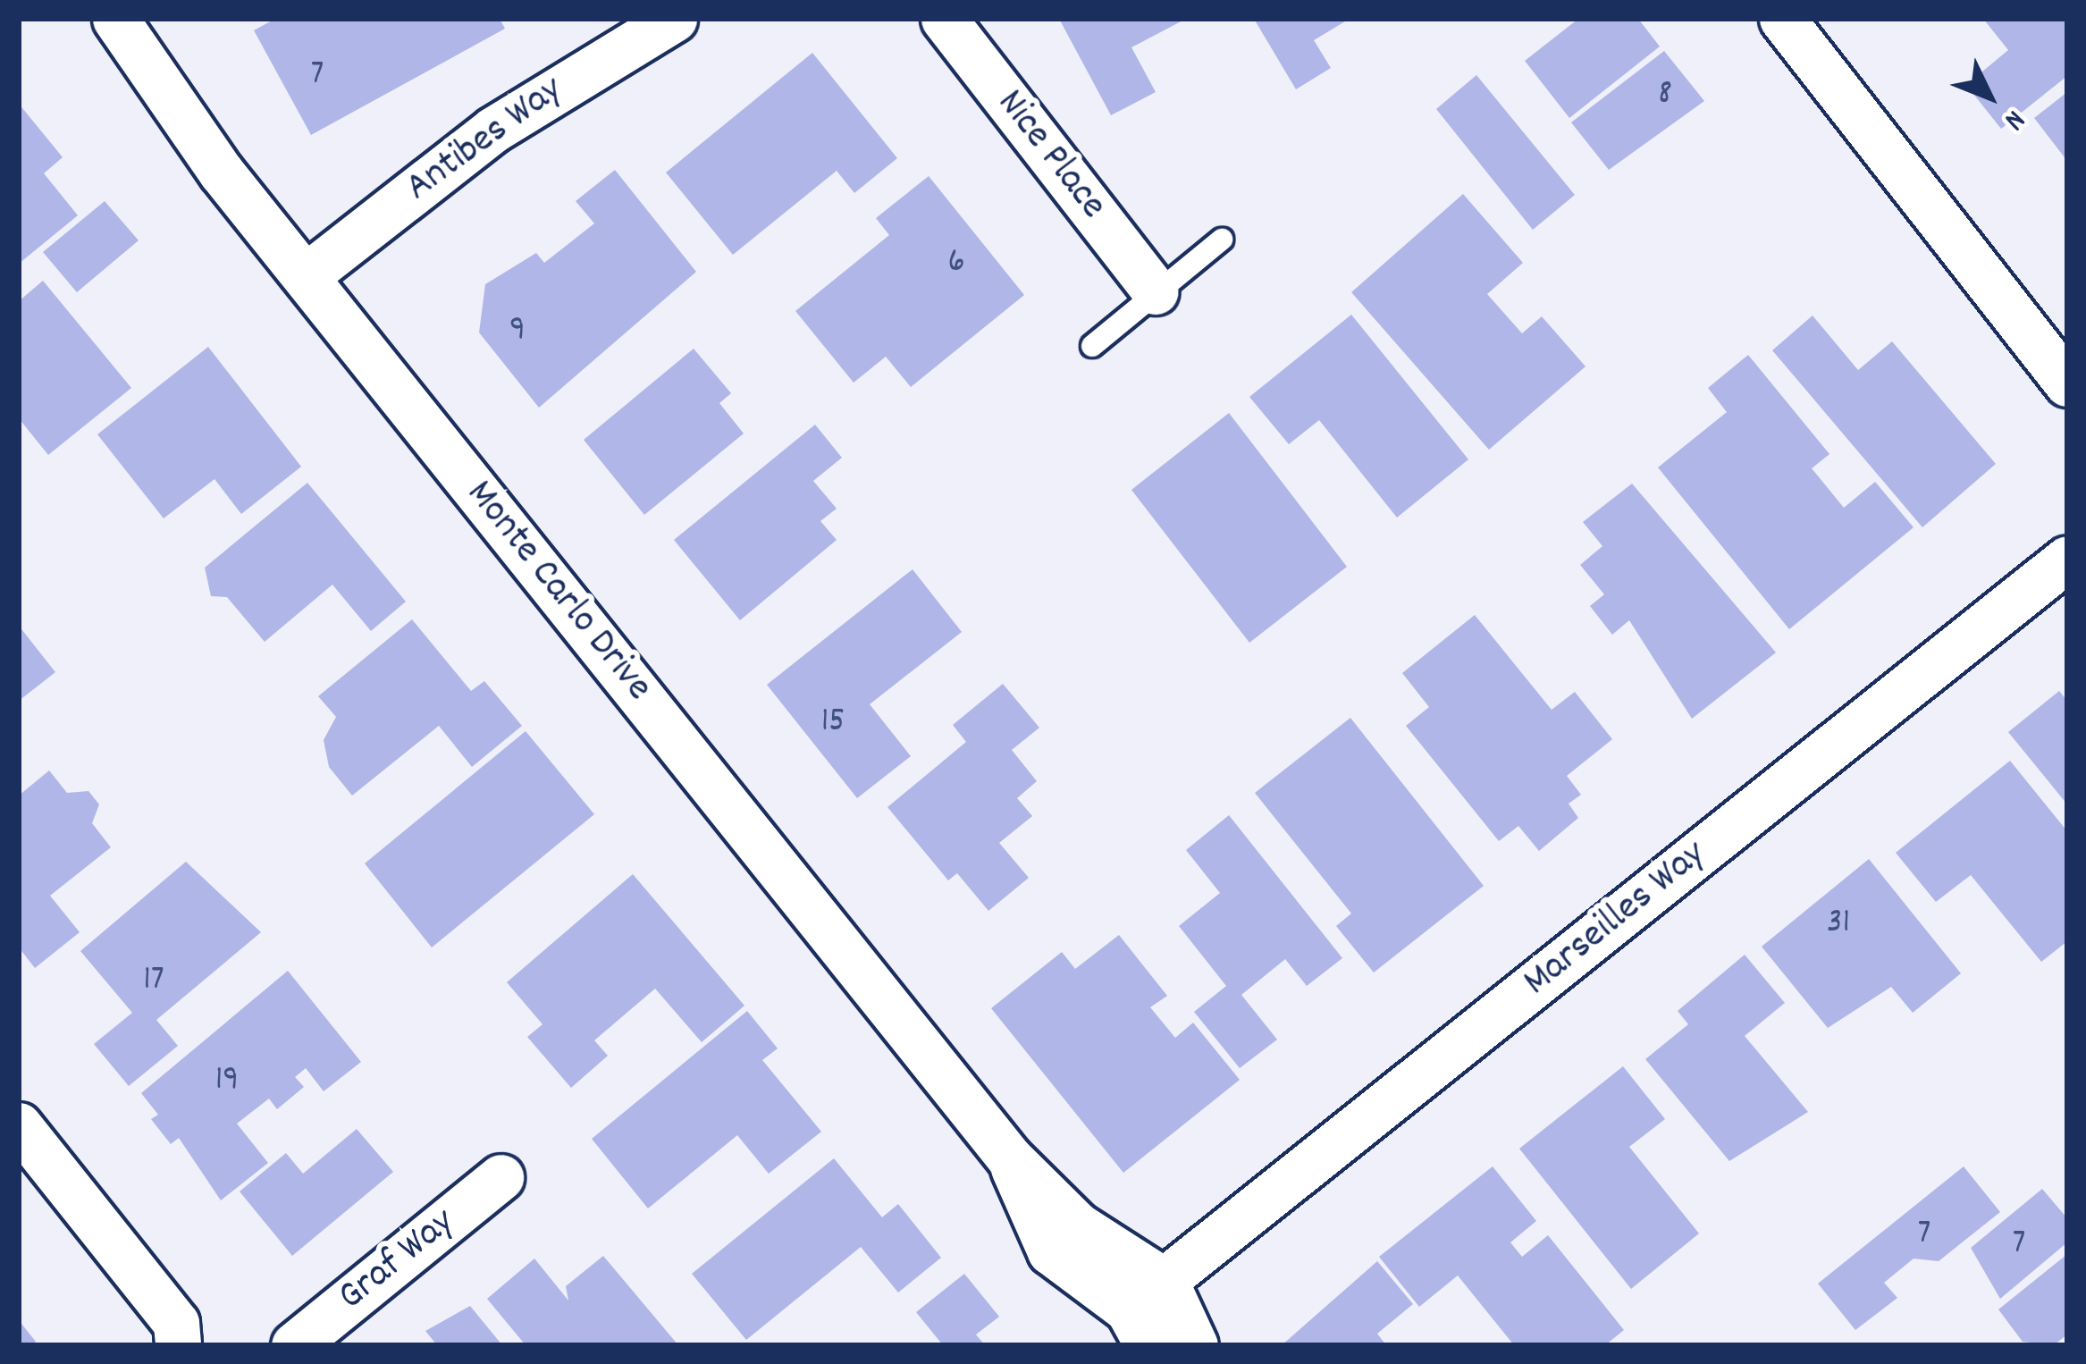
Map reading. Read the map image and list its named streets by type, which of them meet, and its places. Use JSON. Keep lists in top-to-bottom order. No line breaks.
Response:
{"streets":{"street":["Antibes Way","Nice Place","Monte Carlo Drive","Marseilles Way","Graf Way"]},"crossings":[["Antibes Way","Monte Carlo Drive"],["Monte Carlo Drive","Marseilles Way"]],"house_numbers":["7","8","6","9","15","31","17","19","7","7"],"north":"bottom right"}
